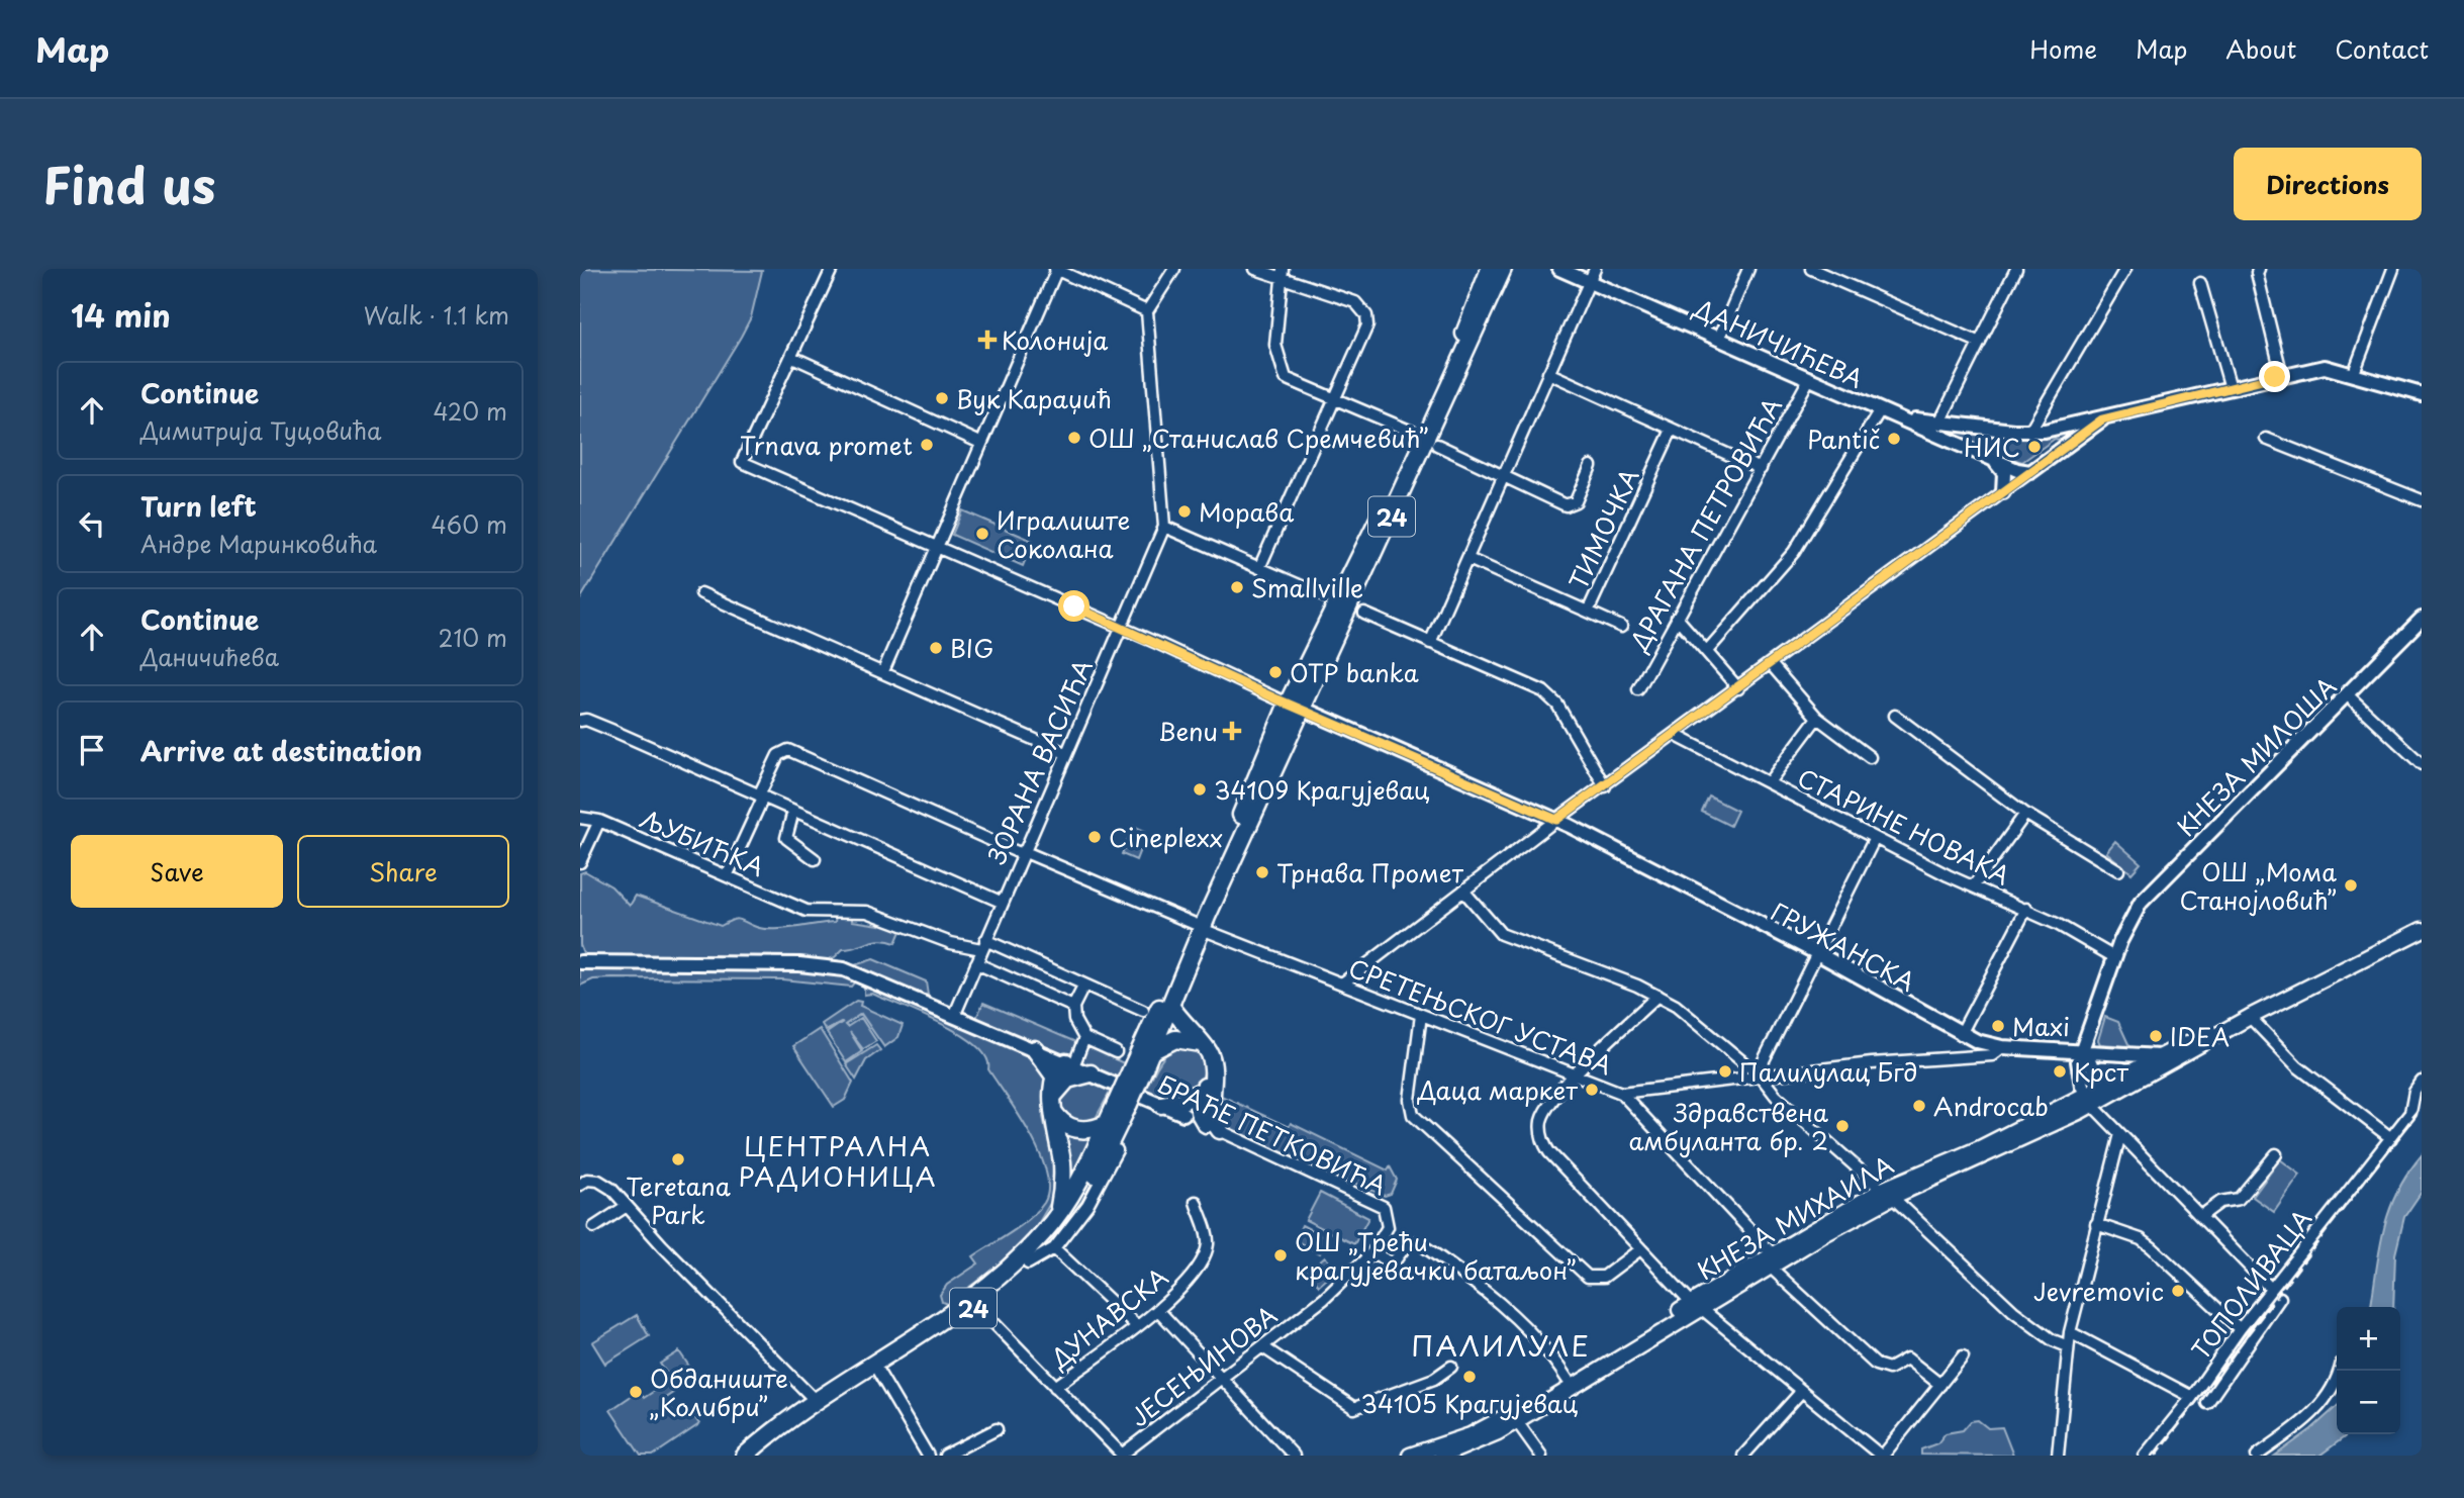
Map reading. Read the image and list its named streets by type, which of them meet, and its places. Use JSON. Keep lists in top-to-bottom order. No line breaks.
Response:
{"streets":{"main road":["24","КНЕЗА МИХАИЛА"],"street":["ДАНИЧИЋЕВА","ДРАГАНА ПЕТРОВИЋА","ТИМОЧКА","КНЕЗА МИЛОША","ЗОРАНА ВАСИЋА","СТАРИНЕ НОВАКА","ЉУБИЋКА","ГРУЖАНСКА","СРЕТЕЊСКОГ УСТАВА","БРАЋЕ ПЕТКОВИЋА","ТОПОЛИВАЦА","ДУНАВСКА","ЈЕСЕЊИНОВА"]},"crossings":[["ДАНИЧИЋЕВА","ДРАГАНА ПЕТРОВИЋА"],["24","ГРУЖАНСКА"],["24","СРЕТЕЊСКОГ УСТАВА"],["24","БРАЋЕ ПЕТКОВИЋА"],["КНЕЗА МИЛОША","СТАРИНЕ НОВАКА"],["КНЕЗА МИЛОША","ГРУЖАНСКА"],["ЗОРАНА ВАСИЋА","ЉУБИЋКА"],["ЗОРАНА ВАСИЋА","СРЕТЕЊСКОГ УСТАВА"],["ГРУЖАНСКА","СРЕТЕЊСКОГ УСТАВА"],["ГРУЖАНСКА","КНЕЗА МИХАИЛА"],["БРАЋЕ ПЕТКОВИЋА","ЈЕСЕЊИНОВА"]],"districts":["ЦЕНТРАЛНА РАДИОНИЦА","ПАЛИЛУЛЕ"],"places":{"health":["Колонија","Benu"],"other":["Вук Караџић","ОШ „Станислав Сремчевић”","Pantič","Trnava promet","НИС","Морава","Игралиште Соколана","Smallville","BIG","OTP banka","34109 Крагујевац","Cineplexx","Трнава Промет","ОШ „Мома Станојловић”","Maxi","IDEA","Палилулац Бгд","Крст","Даца маркет","Androcab","Здравствена амбуланта бр. 2","Teretana Park","ОШ „Трећи крагујевачки батаљон”","Jevremovic","34105 Крагујевац","Обданиште „Колибри”"]},"page":{"header":"Map","nav":["Home","Map","About","Contact"],"title":"Find us","buttons":["Directions",["Save","Share"]],"heading":["14 min","Walk · 1.1 km"],"list":[["Continue","Димитрија Туцовића","420 m"],["Turn left","Андре Маринковића","460 m"],["Continue","Даничићева","210 m"],"Arrive at destination"],"map_buttons":["+","−"]}}
